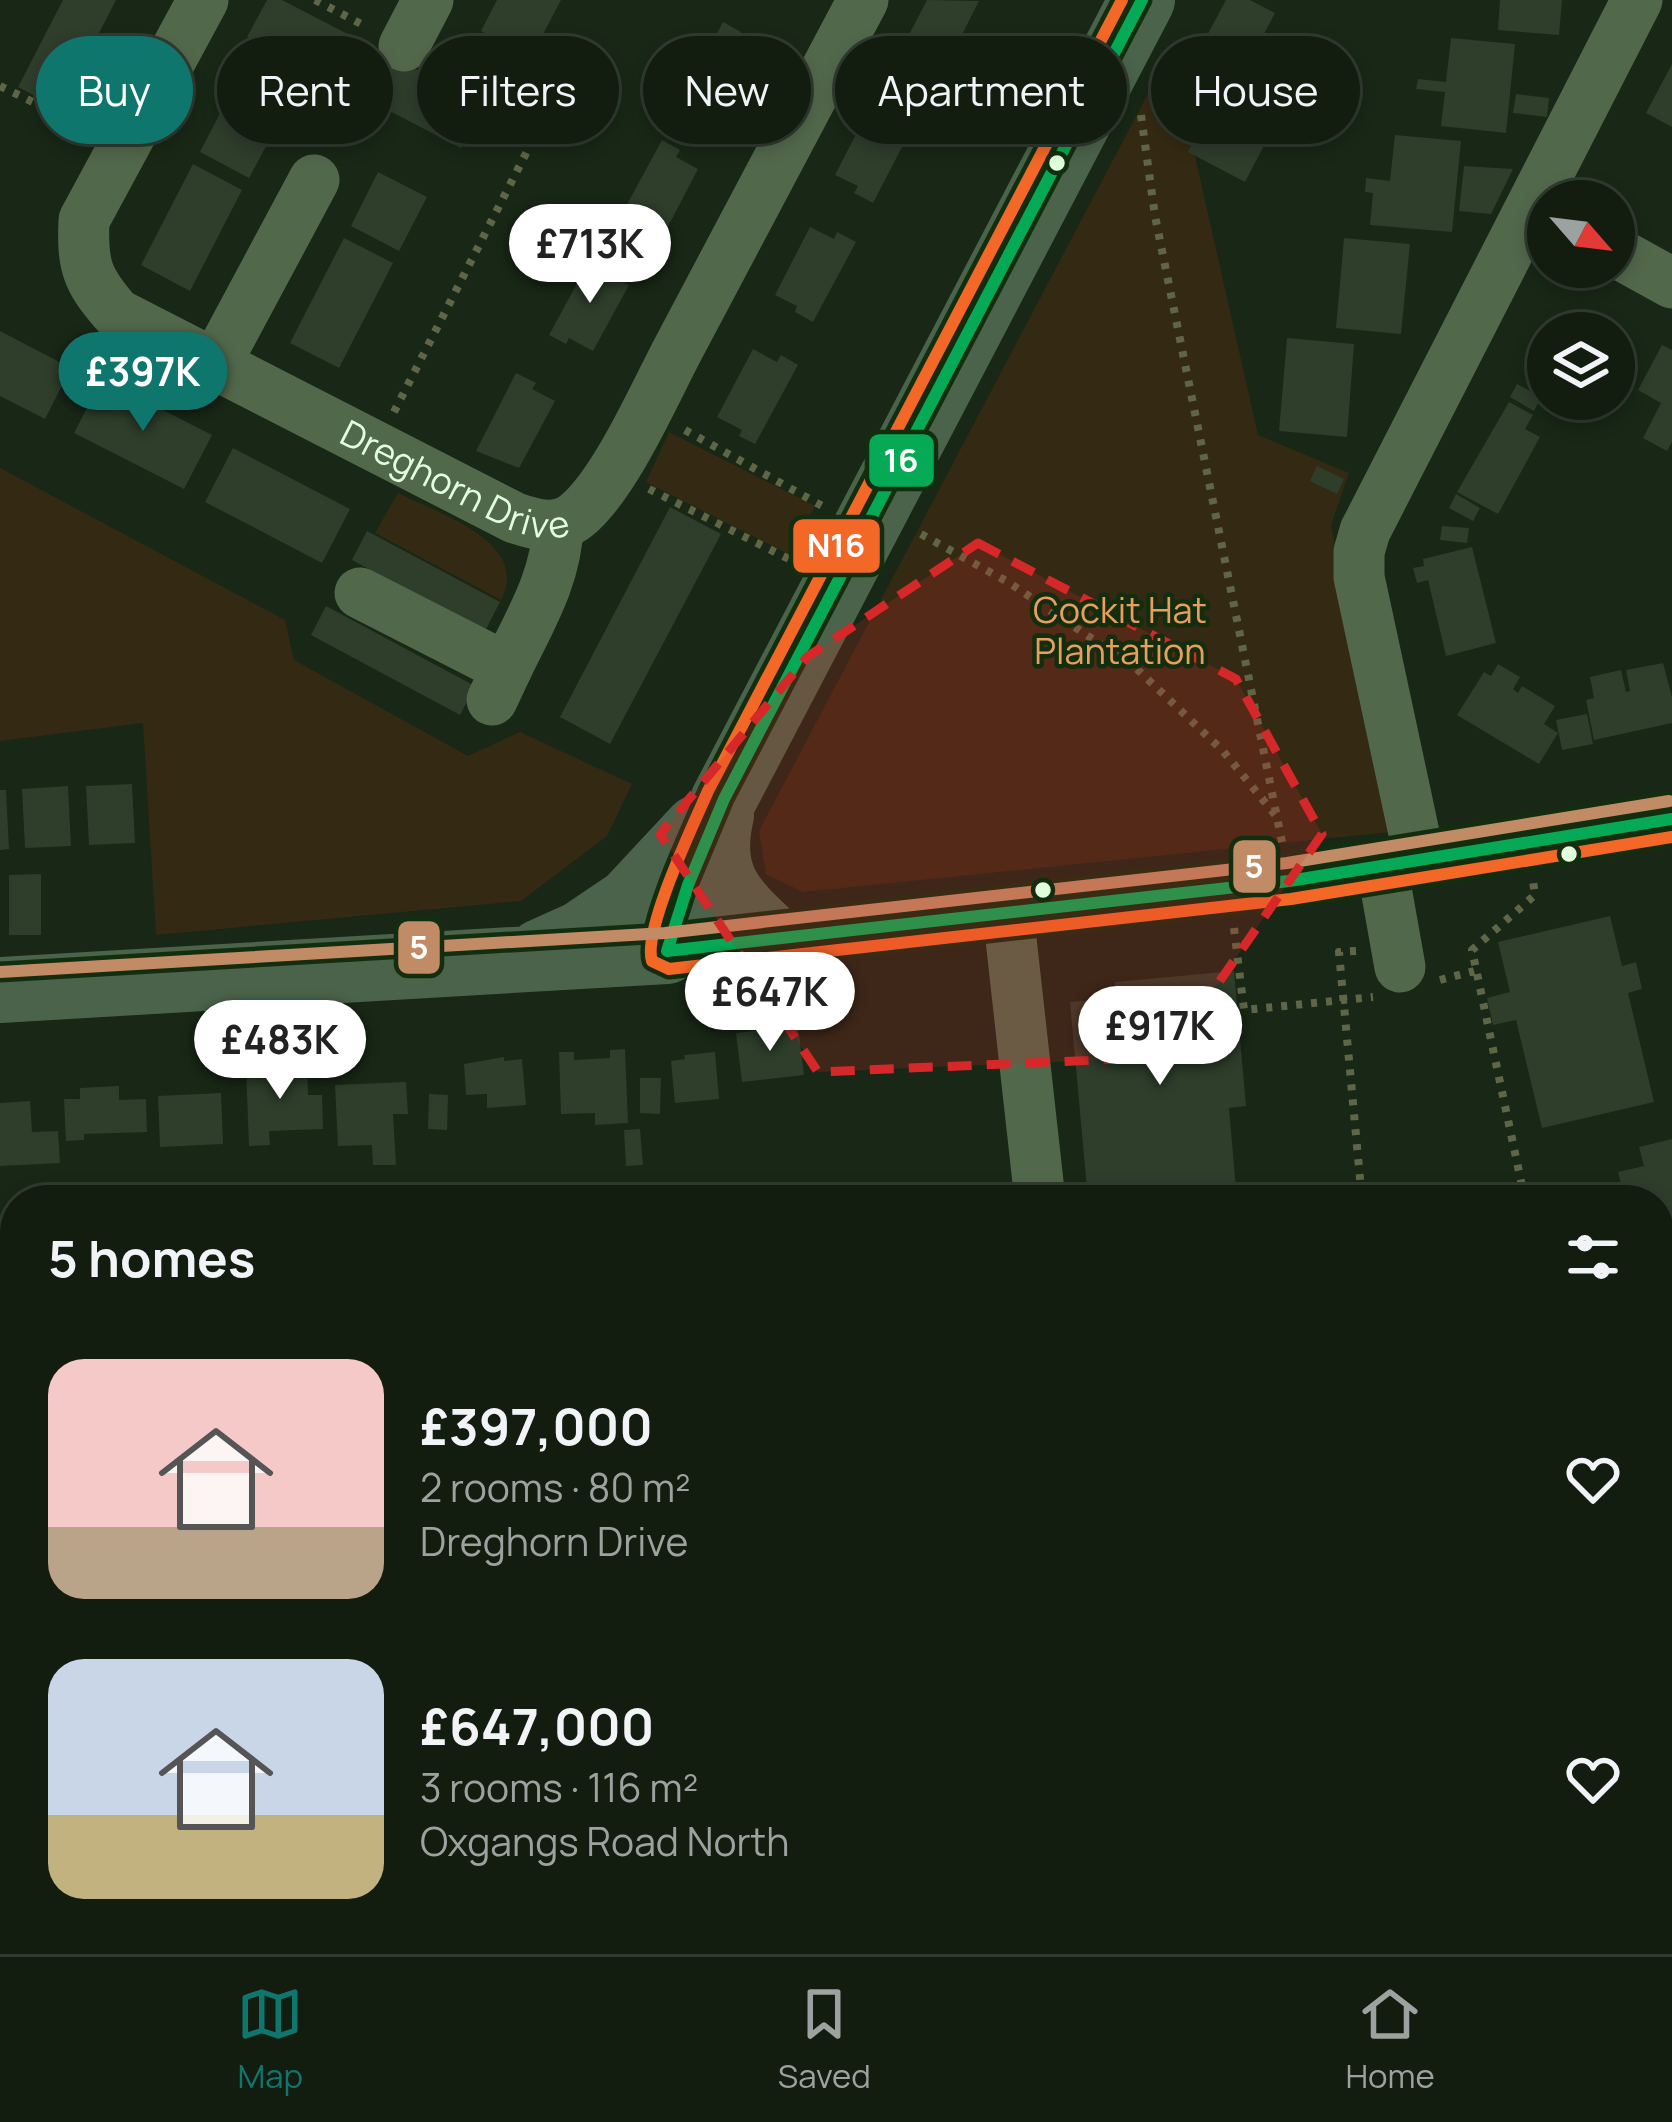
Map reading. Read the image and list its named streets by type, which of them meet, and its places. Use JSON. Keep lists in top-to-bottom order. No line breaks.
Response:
{"streets":{"street":["Dreghorn Drive"]},"parks":["Cockit Hat Plantation"],"lines":["transit line 16","transit line N16","transit line 5"],"north":"bottom right","page":{"chip":["Buy","Rent","Filters","New","Apartment","House"],"price":["£713K","£397K","£647K","£917K","£483K"],"heading":"5 homes","list":[{"name":"£397,000","note":"2 rooms · 80 m² · Dreghorn Drive"},{"name":"£647,000","note":"3 rooms · 116 m² · Oxgangs Road North"}],"tabs":["Map","Saved","Home"]}}
